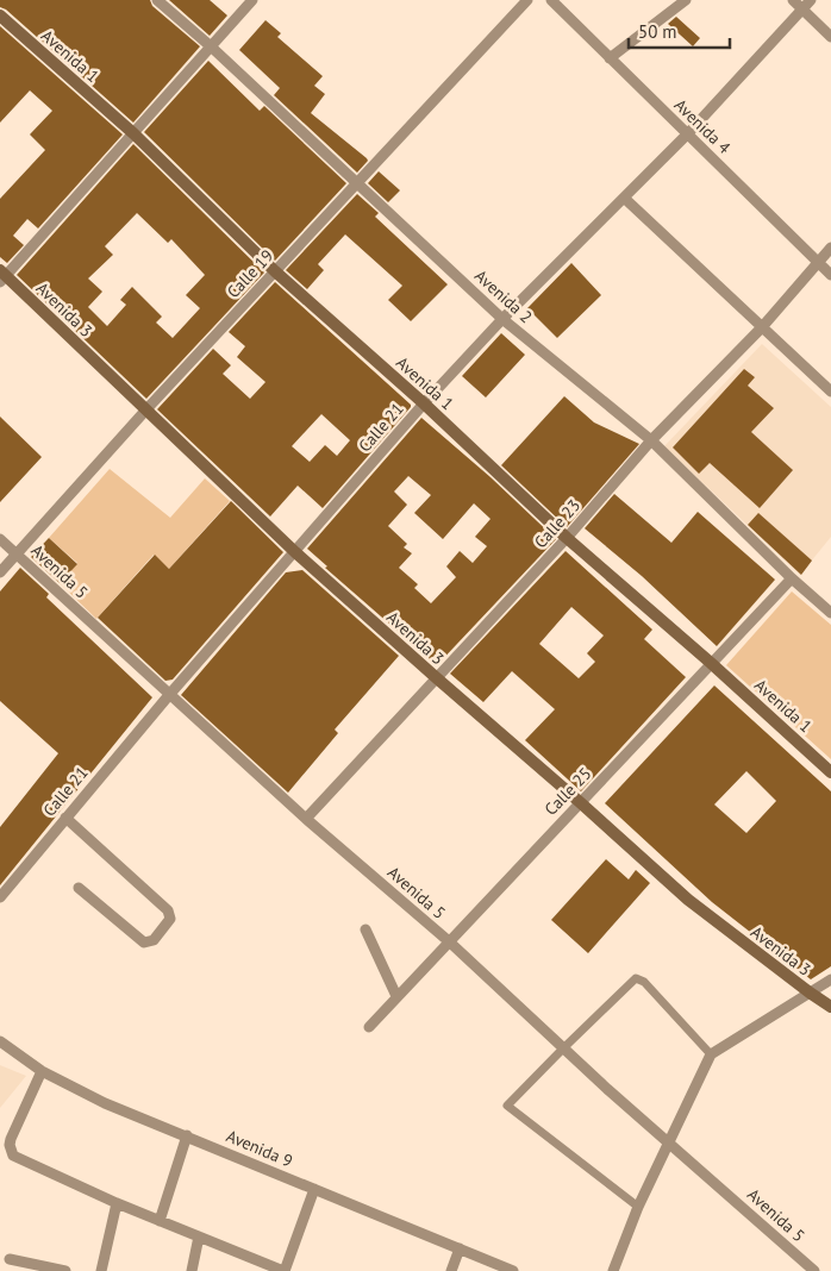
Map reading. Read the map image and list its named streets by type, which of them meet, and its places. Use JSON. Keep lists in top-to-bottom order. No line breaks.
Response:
{"streets":{"main road":["Avenida 1","Avenida 3"],"street":["Avenida 4","Calle 19","Avenida 2","Calle 21","Calle 23","Avenida 5","Calle 25","Avenida 9"]},"crossings":[["Avenida 1","Calle 19"],["Avenida 1","Calle 21"],["Avenida 1","Calle 23"],["Avenida 1","Calle 25"],["Avenida 4","Calle 21"],["Avenida 4","Calle 23"],["Calle 19","Avenida 2"],["Calle 19","Avenida 3"],["Calle 19","Avenida 5"],["Avenida 2","Calle 21"],["Avenida 2","Calle 23"],["Avenida 2","Calle 25"],["Avenida 3","Calle 21"],["Avenida 3","Calle 23"],["Avenida 3","Calle 25"],["Calle 21","Avenida 5"],["Calle 23","Avenida 5"],["Avenida 5","Calle 25"]],"scale_bar":"50 m"}
